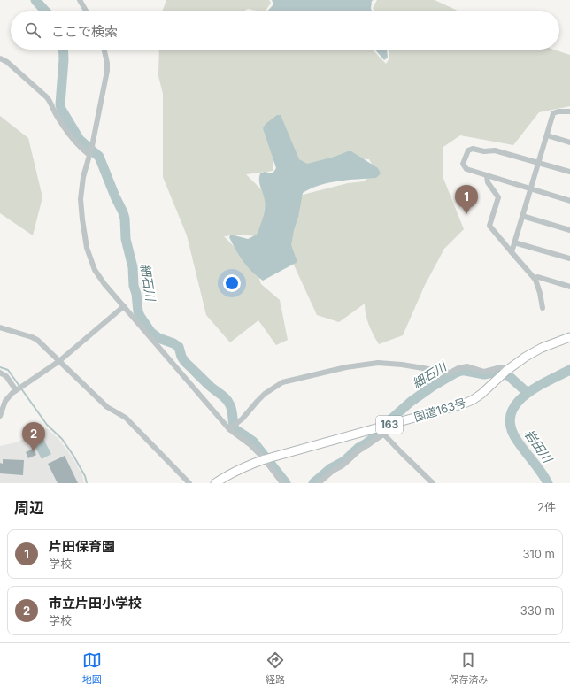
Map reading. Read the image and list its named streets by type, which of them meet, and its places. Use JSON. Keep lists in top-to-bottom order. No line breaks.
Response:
{"streets":{"highway":["国道163号","163"]},"water":["細石川","岩田川"],"page":{"search":"ここで検索","pins":["1","2"],"heading":["周辺","2件"],"list":[{"mark":"1","name":"片田保育園","note":"学校","value":"310 m"},{"mark":"2","name":"市立片田小学校","note":"学校","value":"330 m"}],"nav":["地図","経路","保存済み"]}}
